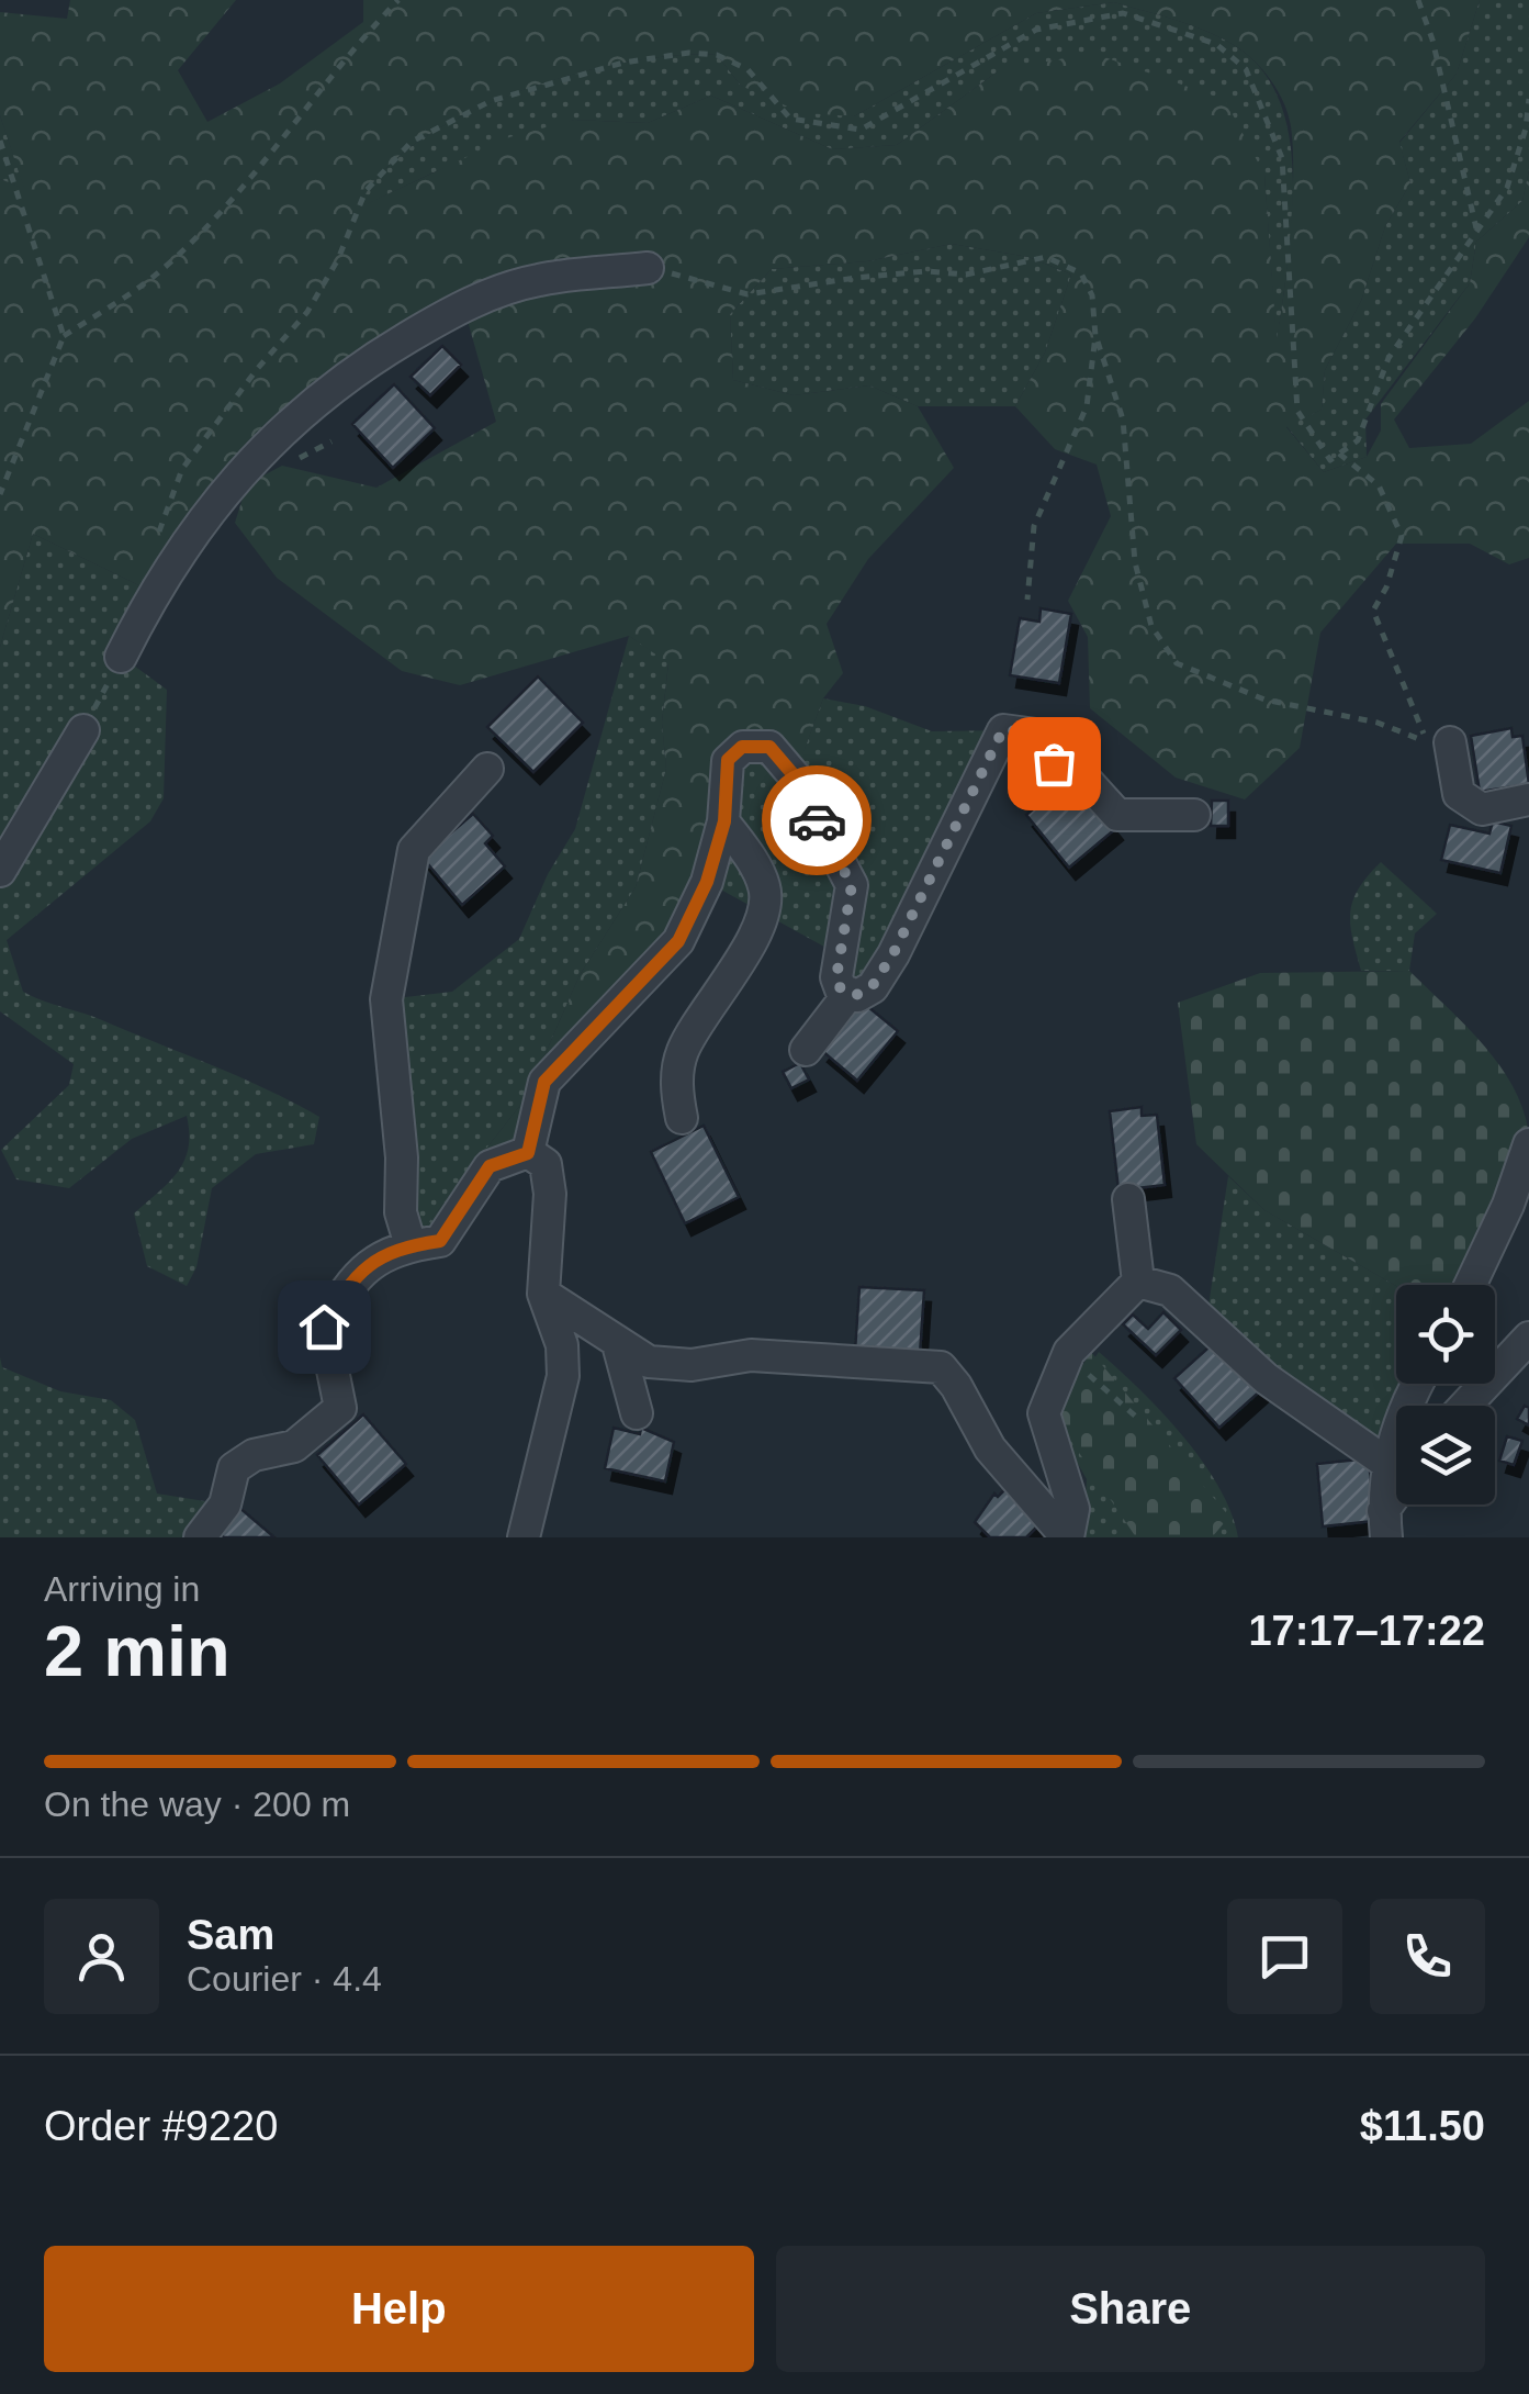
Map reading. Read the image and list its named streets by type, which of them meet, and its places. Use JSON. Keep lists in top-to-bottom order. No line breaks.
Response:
{"page":{"heading":["2 min","Arriving in","17:17–17:22"],"panel":["Sam","Courier · 4.4","Order #9220","$11.50"],"bar":"On the way · 200 m","buttons":["Help","Share"]}}
